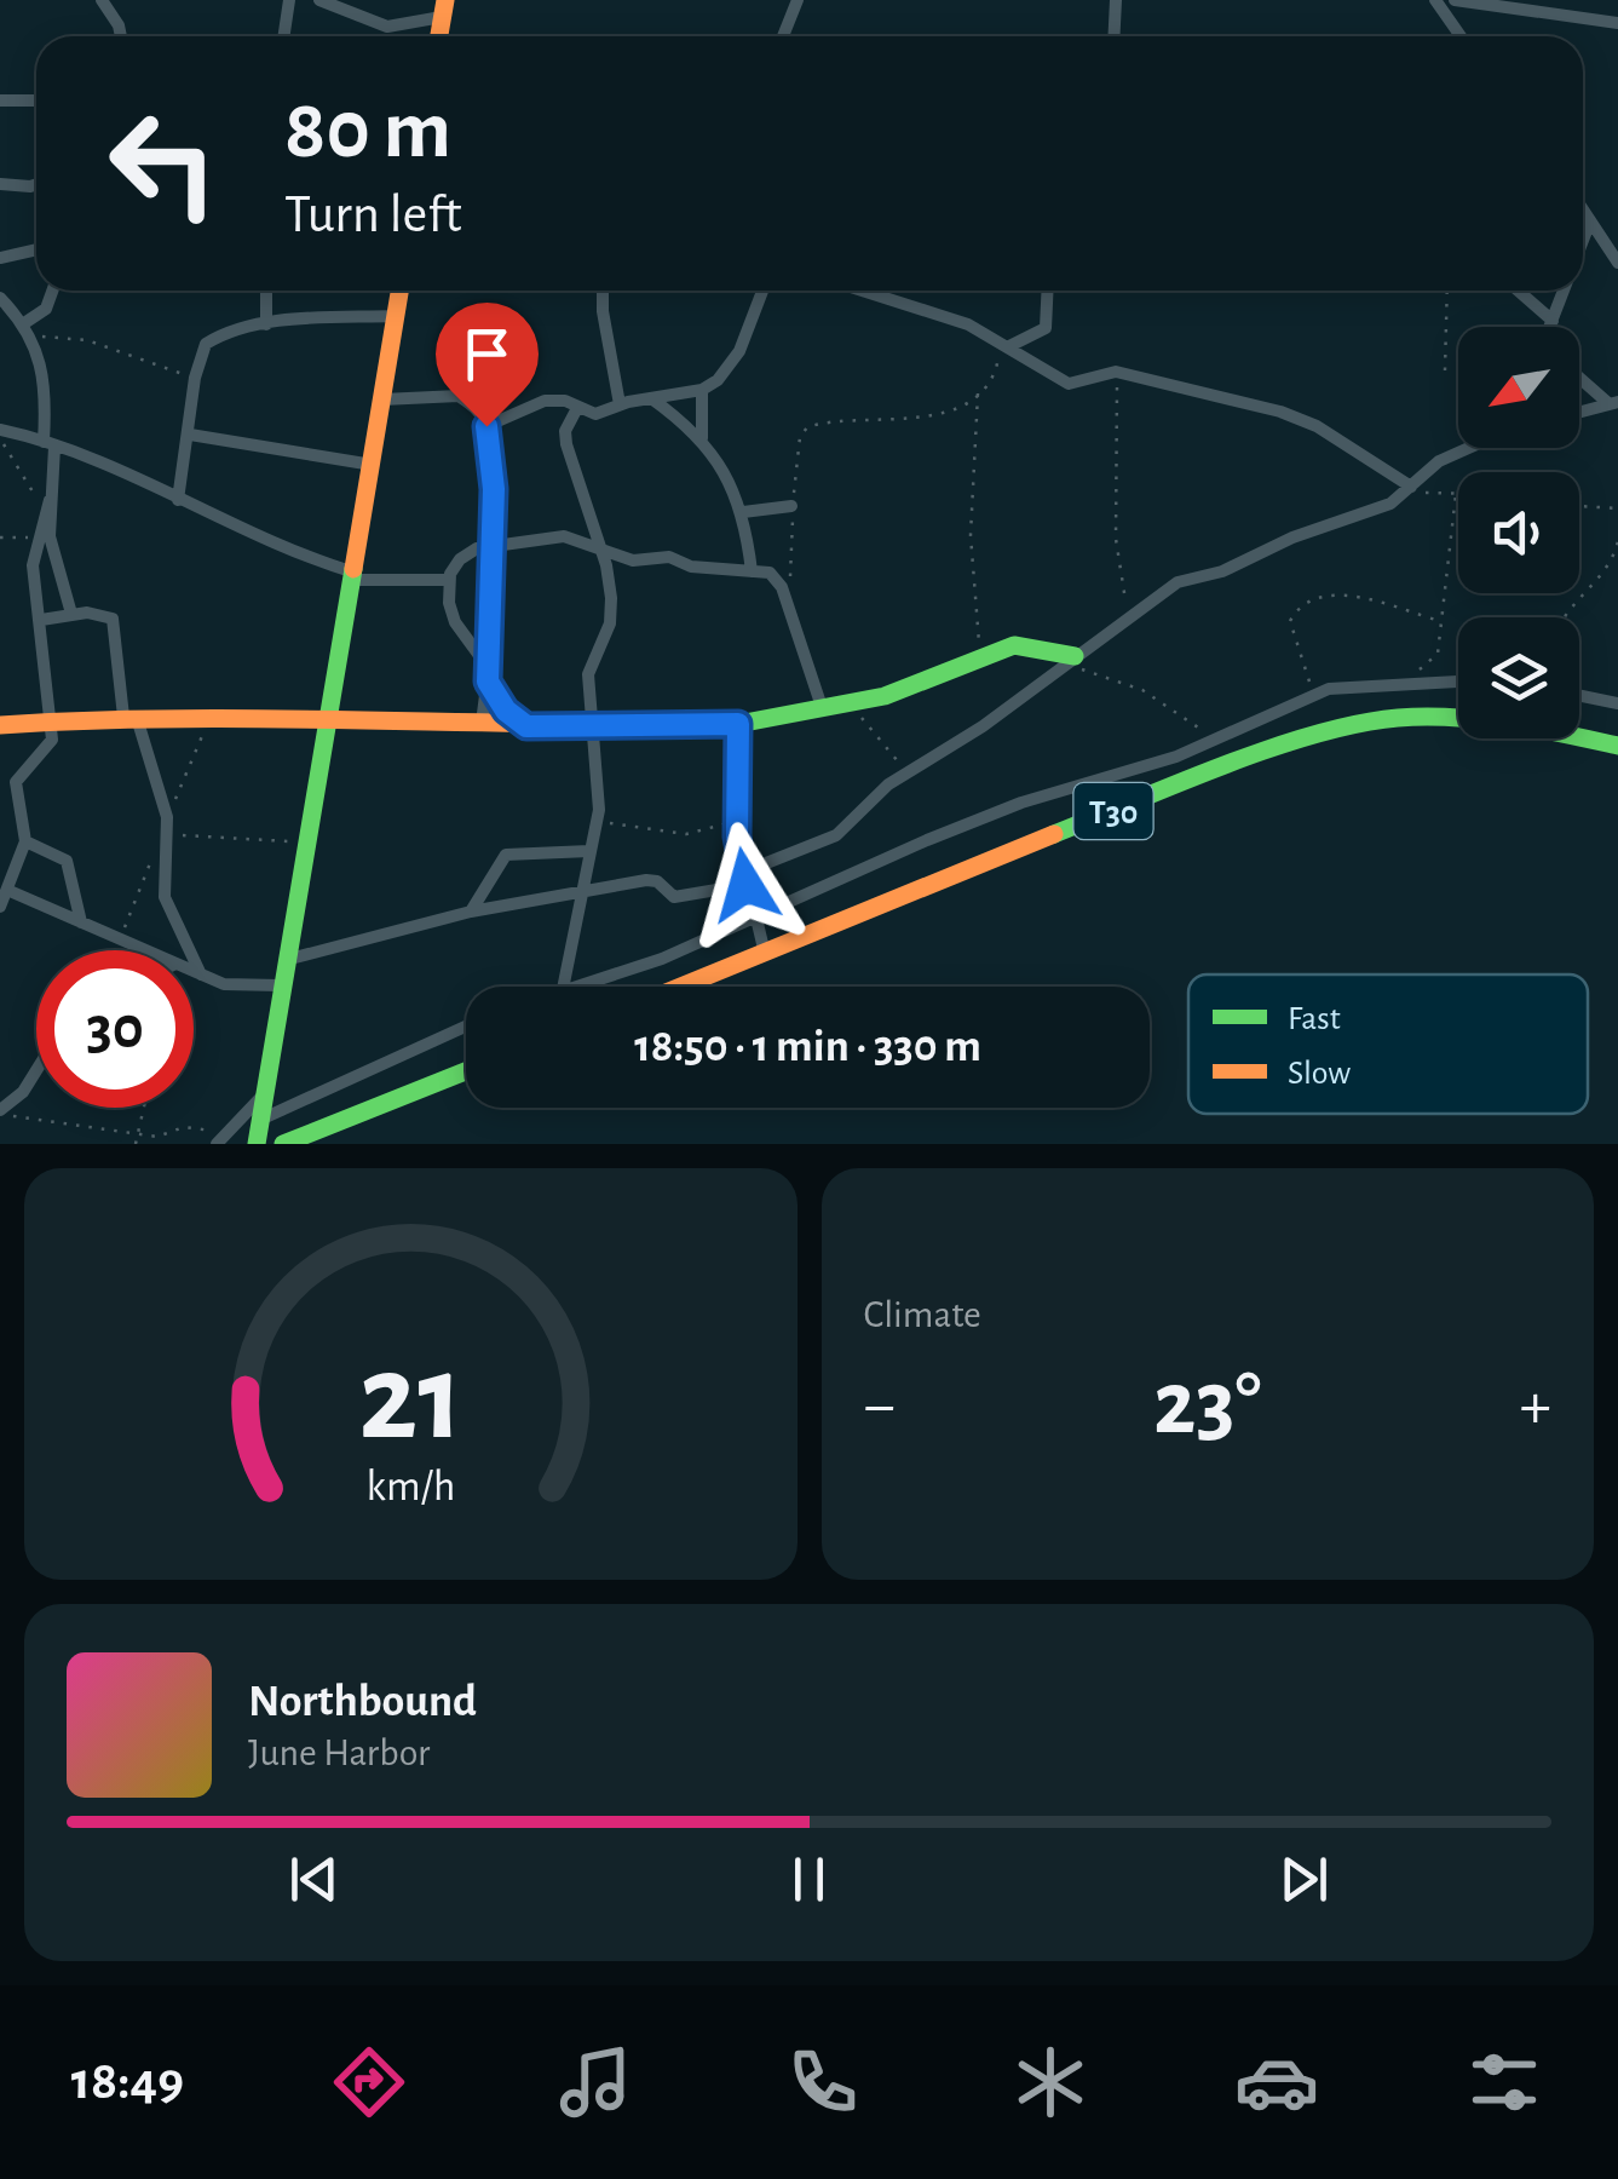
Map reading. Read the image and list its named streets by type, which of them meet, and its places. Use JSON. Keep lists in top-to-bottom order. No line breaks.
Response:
{"streets":{"street":["T30"]},"legend":["Fast","Slow"],"north":"bottom left","page":{"turn":["80 m","Turn left"],"limit":"30","trip":"18:50 · 1 min · 330 m","tile":"Climate","heat":["−","23°","+"],"song":["Northbound","June Harbor"],"tabs":"18:49","gauge":["21","km/h"]}}
